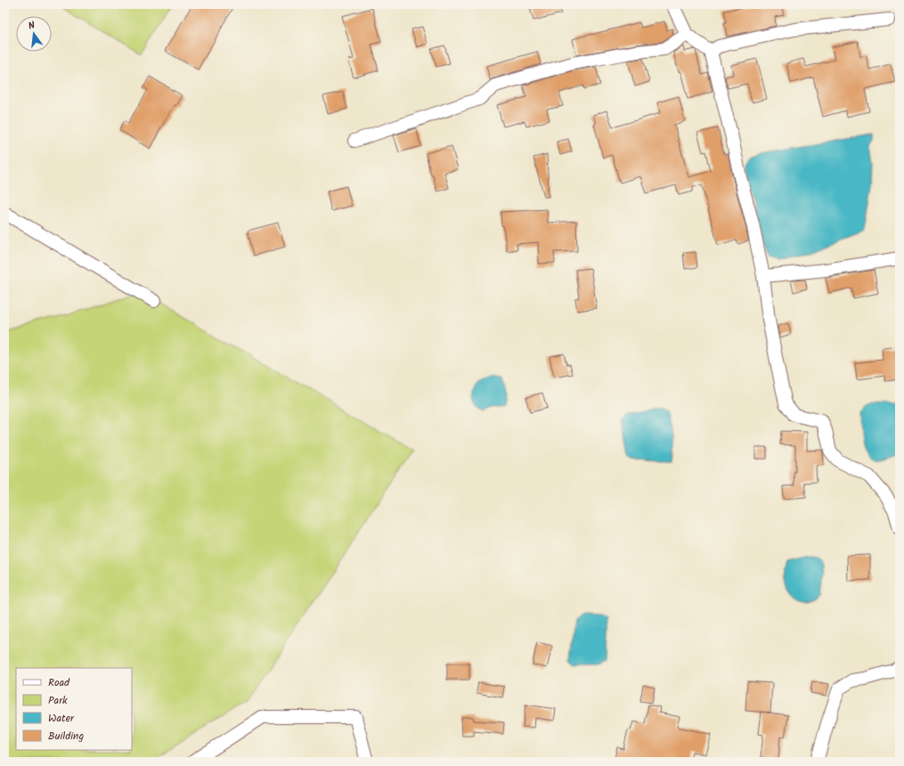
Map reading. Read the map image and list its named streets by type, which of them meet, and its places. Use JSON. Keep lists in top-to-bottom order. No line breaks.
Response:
{"legend":["Road","Park","Water","Building"],"north":"top"}
